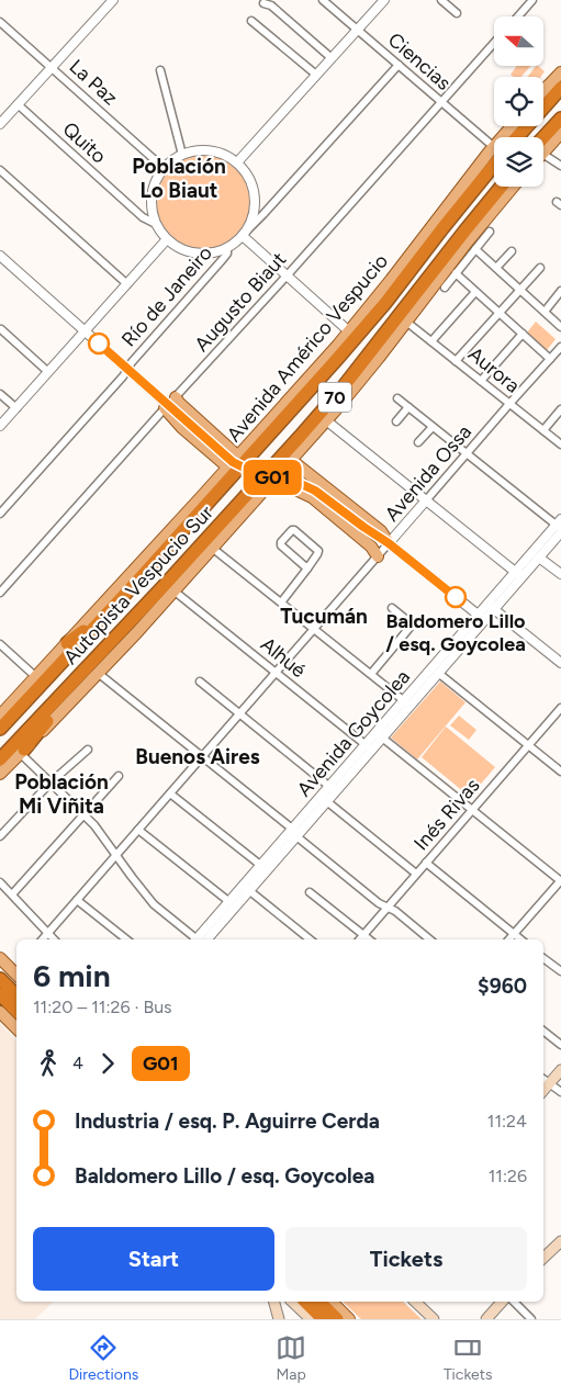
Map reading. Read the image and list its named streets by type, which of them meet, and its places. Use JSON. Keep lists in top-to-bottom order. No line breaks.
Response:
{"streets":{"highway":["70","Autopista Vespucio Sur"],"main road":["Avenida Américo Vespucio"],"street":["Ciencias","La Paz","Quito","Río de Janeiro","Augusto Biaut","Aurora","Avenida Ossa","Alhué","Avenida Goycolea","Inés Rivas"]},"crossings":[["Ciencias","Augusto Biaut"],["La Paz","Quito"],["La Paz","Río de Janeiro"],["Quito","Río de Janeiro"],["Aurora","Avenida Ossa"],["Avenida Ossa","Alhué"],["Alhué","Avenida Goycolea"]],"districts":["Población Lo Biaut","Tucumán","Buenos Aires","Población Mi Viñita"],"places":["Baldomero Lillo / esq. Goycolea"],"lines":["bus line G01"],"north":"left","page":{"on_map":"G01","heading":["6 min","11:20 – 11:26 · Bus","$960"],"legs":["4","G01"],"list":[{"name":"Industria / esq. P. Aguirre Cerda","value":"11:24"},{"name":"Baldomero Lillo / esq. Goycolea","value":"11:26"}],"buttons":["Start","Tickets"],"tabs":["Directions","Map","Tickets"]}}
